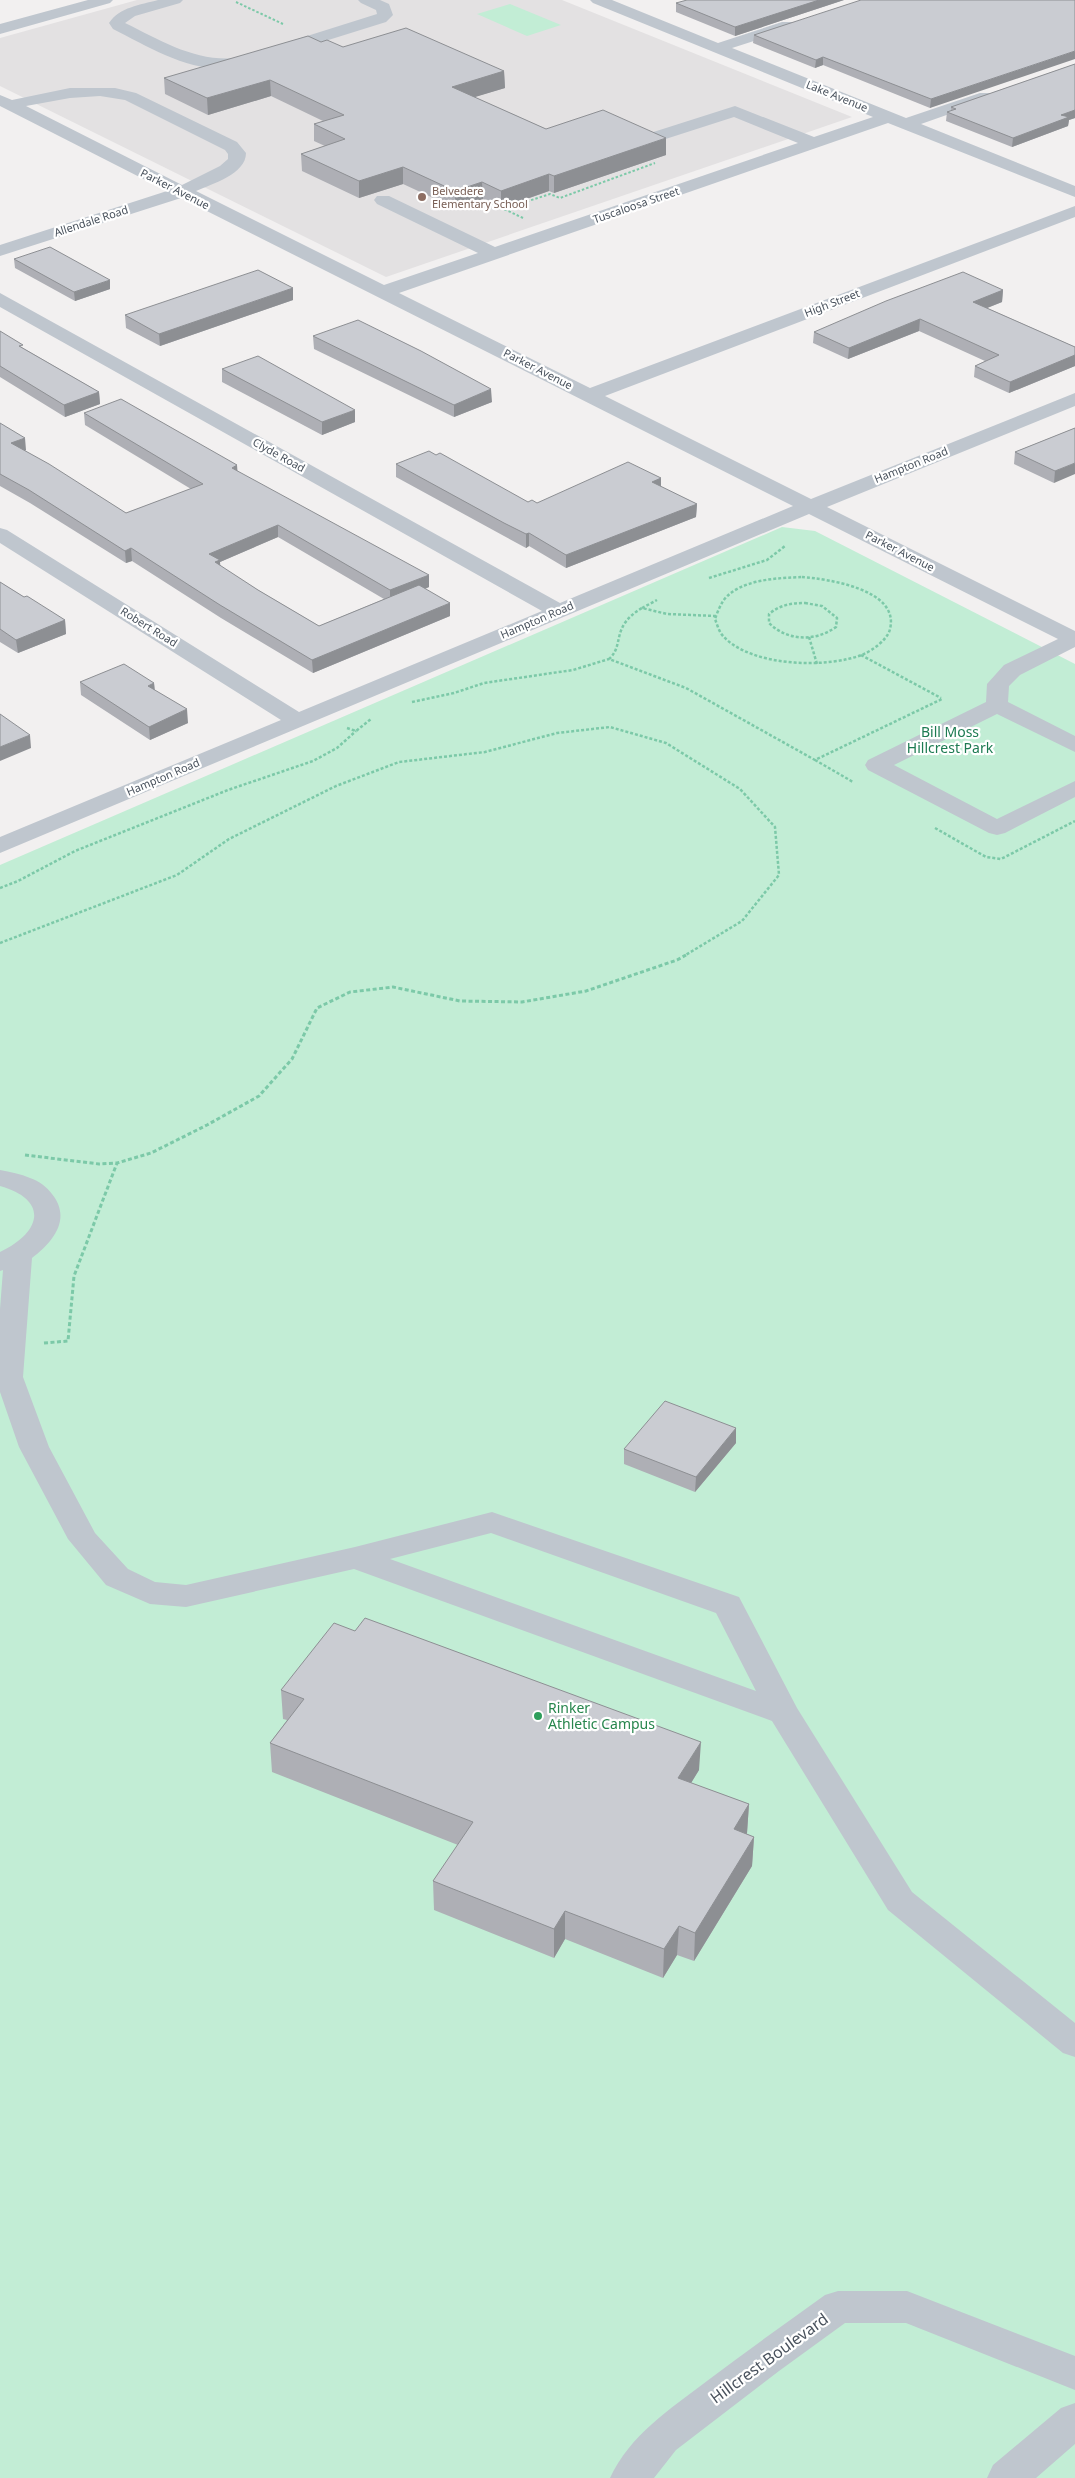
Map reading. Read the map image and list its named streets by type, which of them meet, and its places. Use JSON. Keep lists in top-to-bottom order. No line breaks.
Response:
{"streets":{"street":["Lake Avenue","Parker Avenue","Tuscaloosa Street","Allendale Road","High Street","Clyde Road","Hampton Road","Robert Road","Hillcrest Boulevard"]},"crossings":[["Lake Avenue","Tuscaloosa Street"],["Parker Avenue","Tuscaloosa Street"],["Parker Avenue","Allendale Road"],["Parker Avenue","High Street"],["Parker Avenue","Hampton Road"],["Clyde Road","Hampton Road"],["Hampton Road","Robert Road"]],"parks":["Bill Moss Hillcrest Park"],"places":["Belvedere Elementary School","Rinker Athletic Campus"]}
